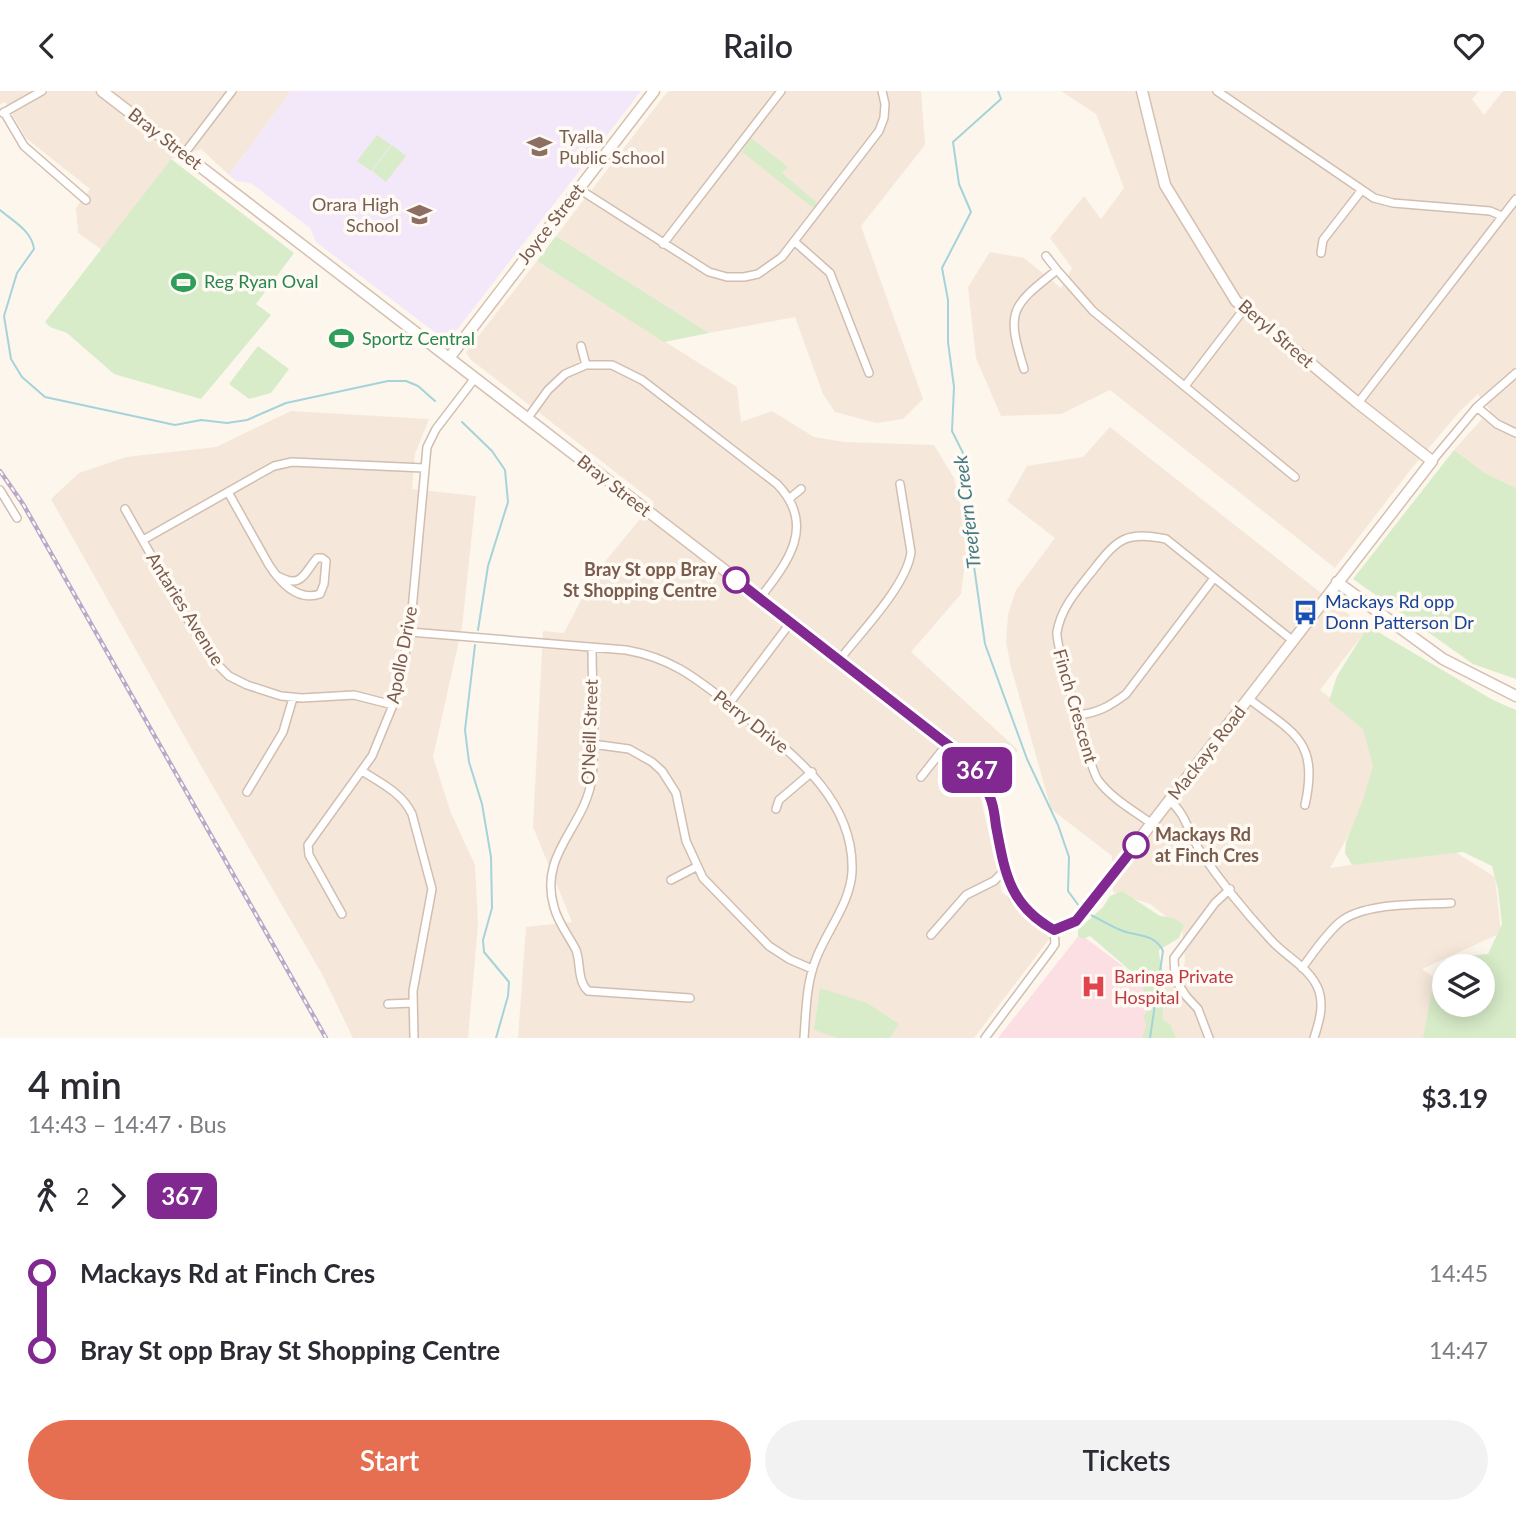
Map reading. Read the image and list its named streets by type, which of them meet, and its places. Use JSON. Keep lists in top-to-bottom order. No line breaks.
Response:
{"streets":{"street":["Bray Street","Joyce Street","Beryl Street","Antaries Avenue","Apollo Drive","Finch Crescent","Perry Drive","O'Neill Street","Mackays Road"]},"crossings":[["Bray Street","Joyce Street"],["Bray Street","Apollo Drive"],["Bray Street","Mackays Road"],["Beryl Street","Mackays Road"],["Antaries Avenue","Apollo Drive"],["Apollo Drive","Perry Drive"],["Finch Crescent","Mackays Road"],["Perry Drive","O'Neill Street"]],"water":["Treefern Creek"],"places":{"school or university":["Tyalla Public School","Orara High School"],"sports":["Reg Ryan Oval","Sportz Central"],"other":["Bray St opp Bray St Shopping Centre","Mackays Rd at Finch Cres"],"bus stop":["Mackays Rd opp Donn Patterson Dr"],"hospital":["Baringa Private Hospital"]},"lines":["bus line 367"],"page":{"header":"Railo","on_map":"367","heading":["4 min","14:43 – 14:47 · Bus","$3.19"],"legs":["2","367"],"list":[{"name":"Mackays Rd at Finch Cres","value":"14:45"},{"name":"Bray St opp Bray St Shopping Centre","value":"14:47"}],"buttons":["Start","Tickets"]}}
